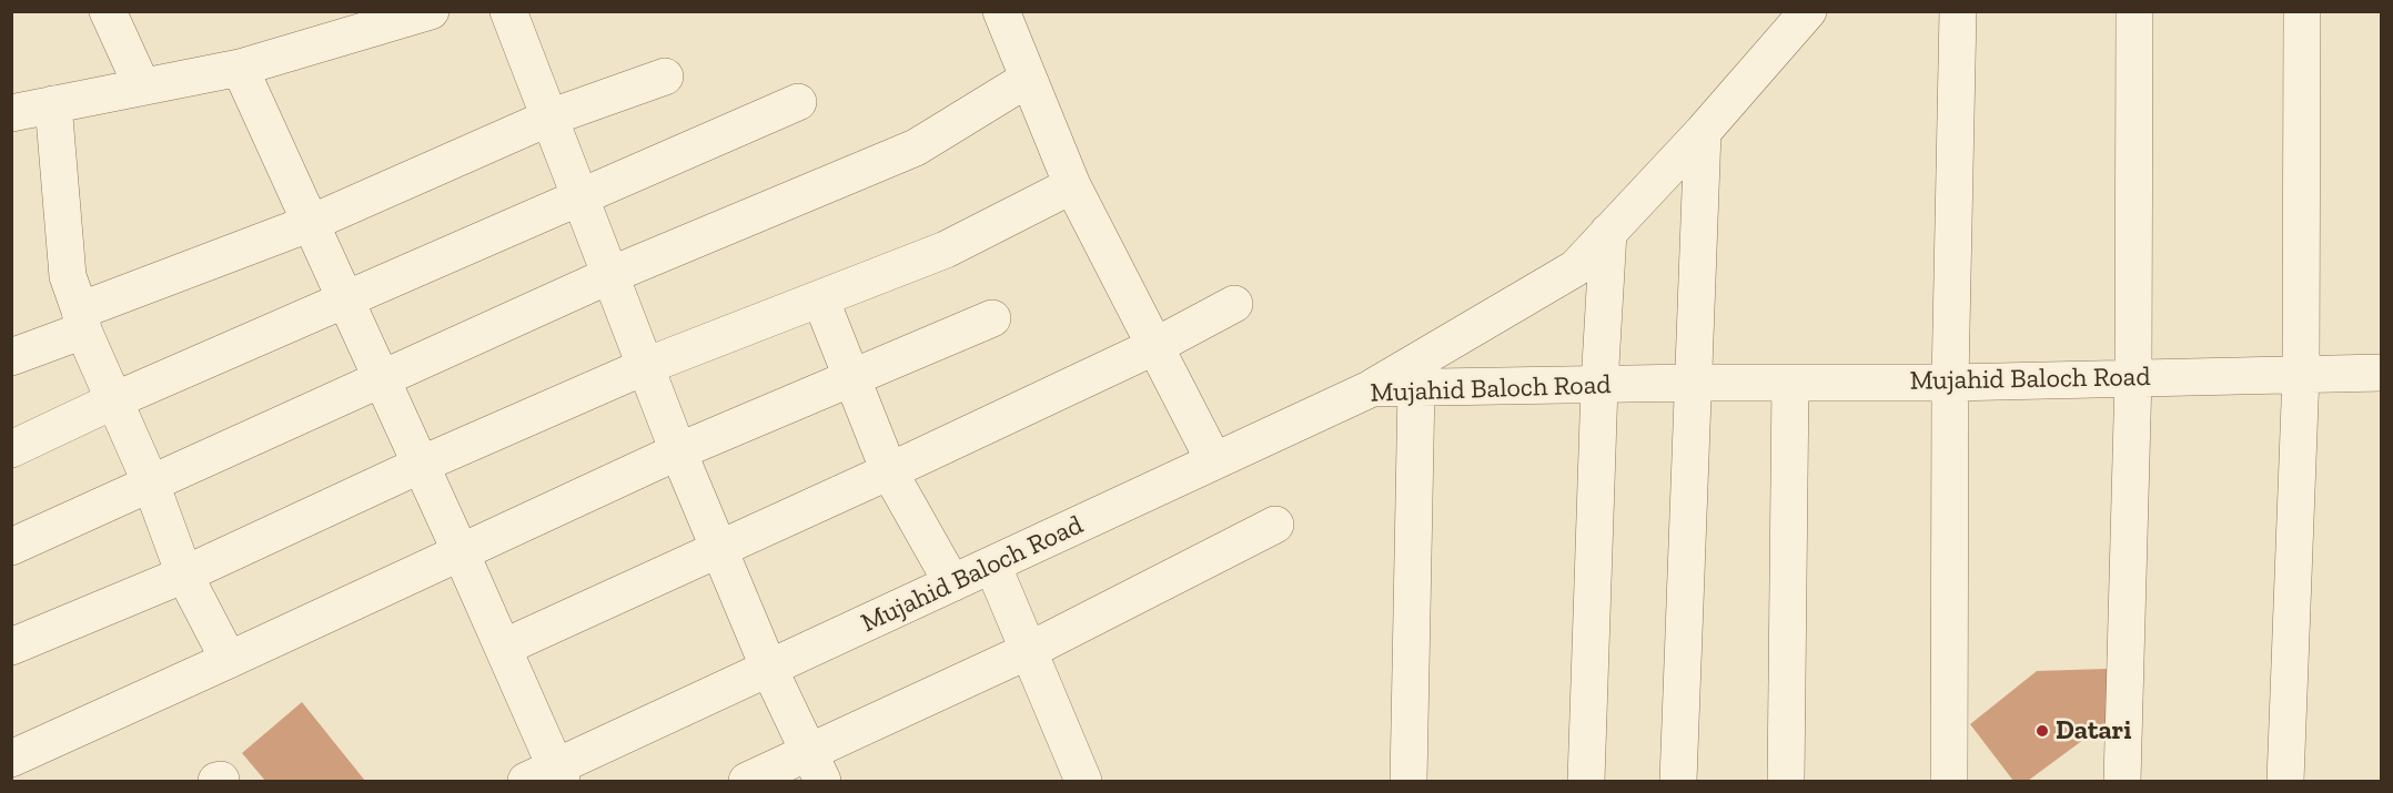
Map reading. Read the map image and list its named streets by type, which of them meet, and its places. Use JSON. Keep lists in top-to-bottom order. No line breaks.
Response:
{"streets":{"street":["Mujahid Baloch Road"]},"places":["Datari"]}
